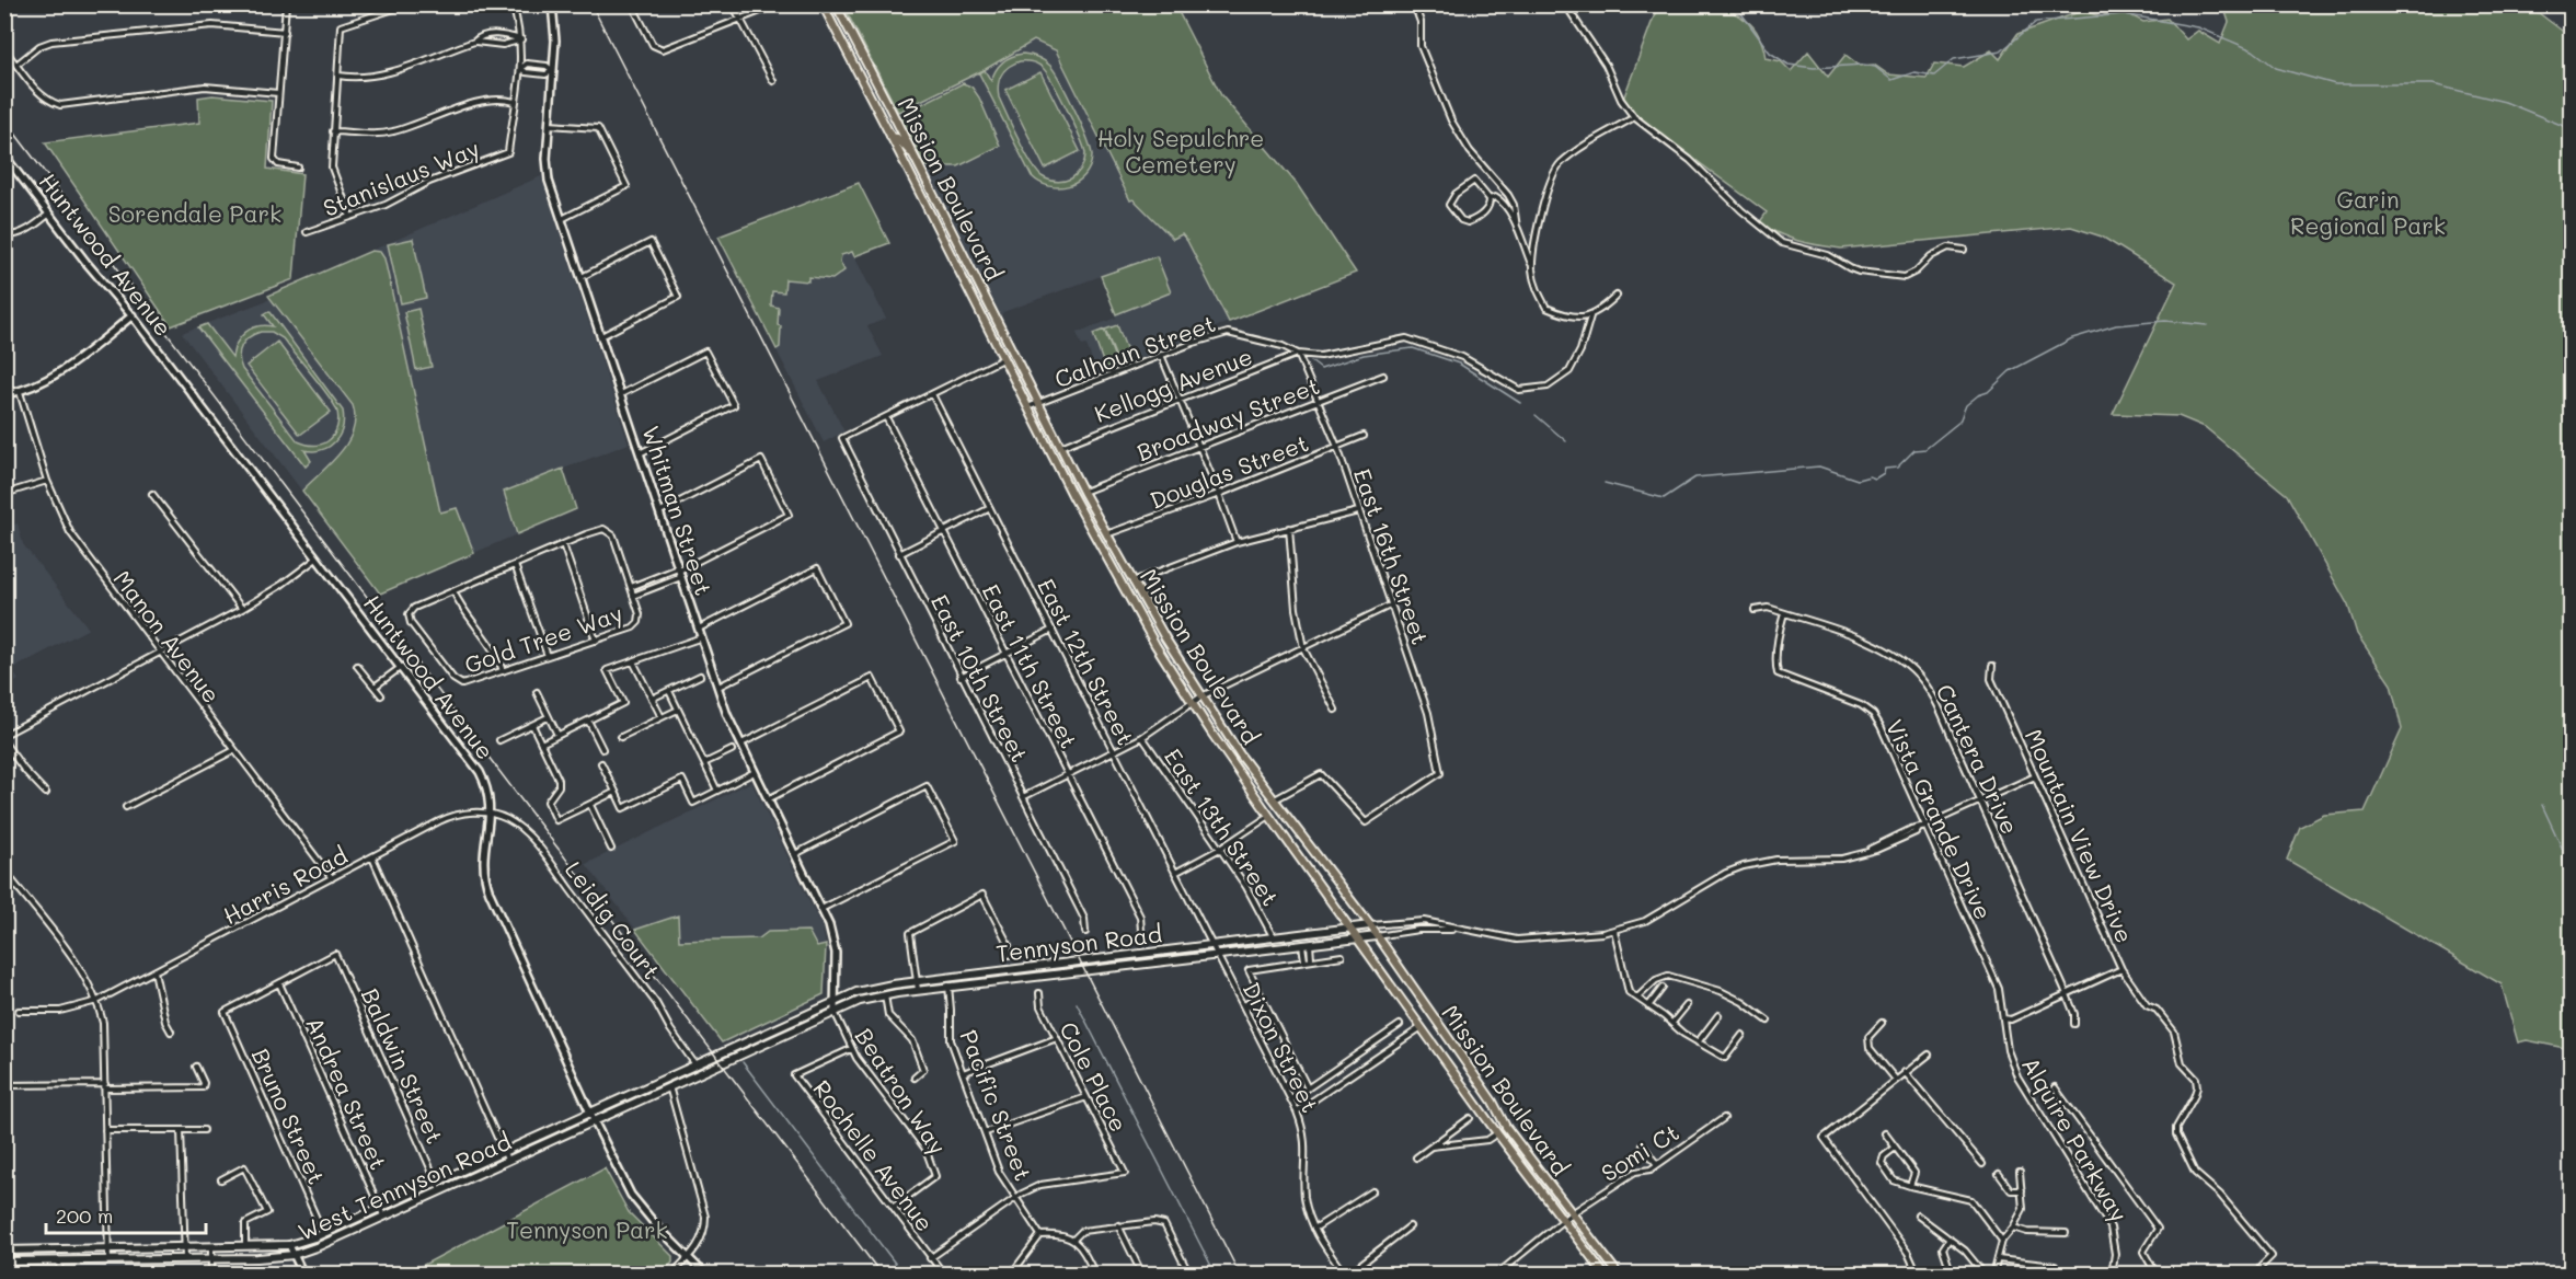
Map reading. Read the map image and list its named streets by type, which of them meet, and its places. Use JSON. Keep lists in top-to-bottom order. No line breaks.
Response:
{"streets":{"main road":["Mission Boulevard","Tennyson Road","West Tennyson Road"],"street":["Stanislaus Way","Huntwood Avenue","Calhoun Street","Kellogg Avenue","Broadway Street","Douglas Street","Whitman Street","East 16th Street","Manon Avenue","Gold Tree Way","East 12th Street","East 11th Street","East 10th Street","Cantera Drive","Vista Grande Drive","East 13th Street","Mountain View Drive","Harris Road","Leidig Court","Dixon Street","Baldwin Street","Cole Place","Beatron Way","Andrea Street","Pacific Street","Bruno Street","Alquire Parkway","Somi Ct","Rochelle Avenue"]},"crossings":[["Mission Boulevard","Calhoun Street"],["Mission Boulevard","Kellogg Avenue"],["Mission Boulevard","Broadway Street"],["Mission Boulevard","Douglas Street"],["Mission Boulevard","East 16th Street"],["Mission Boulevard","Tennyson Road"],["Mission Boulevard","Somi Ct"],["Huntwood Avenue","Harris Road"],["Huntwood Avenue","Leidig Court"],["Huntwood Avenue","West Tennyson Road"],["Calhoun Street","Kellogg Avenue"],["Calhoun Street","East 16th Street"],["Kellogg Avenue","East 16th Street"],["Broadway Street","East 16th Street"],["Douglas Street","East 16th Street"],["Whitman Street","Tennyson Road"],["Whitman Street","Beatron Way"],["Manon Avenue","Harris Road"],["East 12th Street","Tennyson Road"],["East 12th Street","Dixon Street"],["East 11th Street","East 10th Street"],["Cantera Drive","Vista Grande Drive"],["Cantera Drive","Tennyson Road"],["Vista Grande Drive","Tennyson Road"],["Vista Grande Drive","Alquire Parkway"],["East 13th Street","Tennyson Road"],["Mountain View Drive","Tennyson Road"],["Harris Road","Leidig Court"],["Leidig Court","West Tennyson Road"],["Tennyson Road","Dixon Street"],["Tennyson Road","Beatron Way"],["Tennyson Road","Pacific Street"],["Tennyson Road","West Tennyson Road"],["Baldwin Street","Andrea Street"],["Baldwin Street","Bruno Street"],["Baldwin Street","West Tennyson Road"],["Cole Place","Pacific Street"],["Beatron Way","Rochelle Avenue"],["Andrea Street","Bruno Street"],["Andrea Street","West Tennyson Road"],["Bruno Street","West Tennyson Road"]],"parks":["Holy Sepulchre Cemetery","Garin Regional Park","Sorendale Park","Tennyson Park"],"scale_bar":"200 m"}
